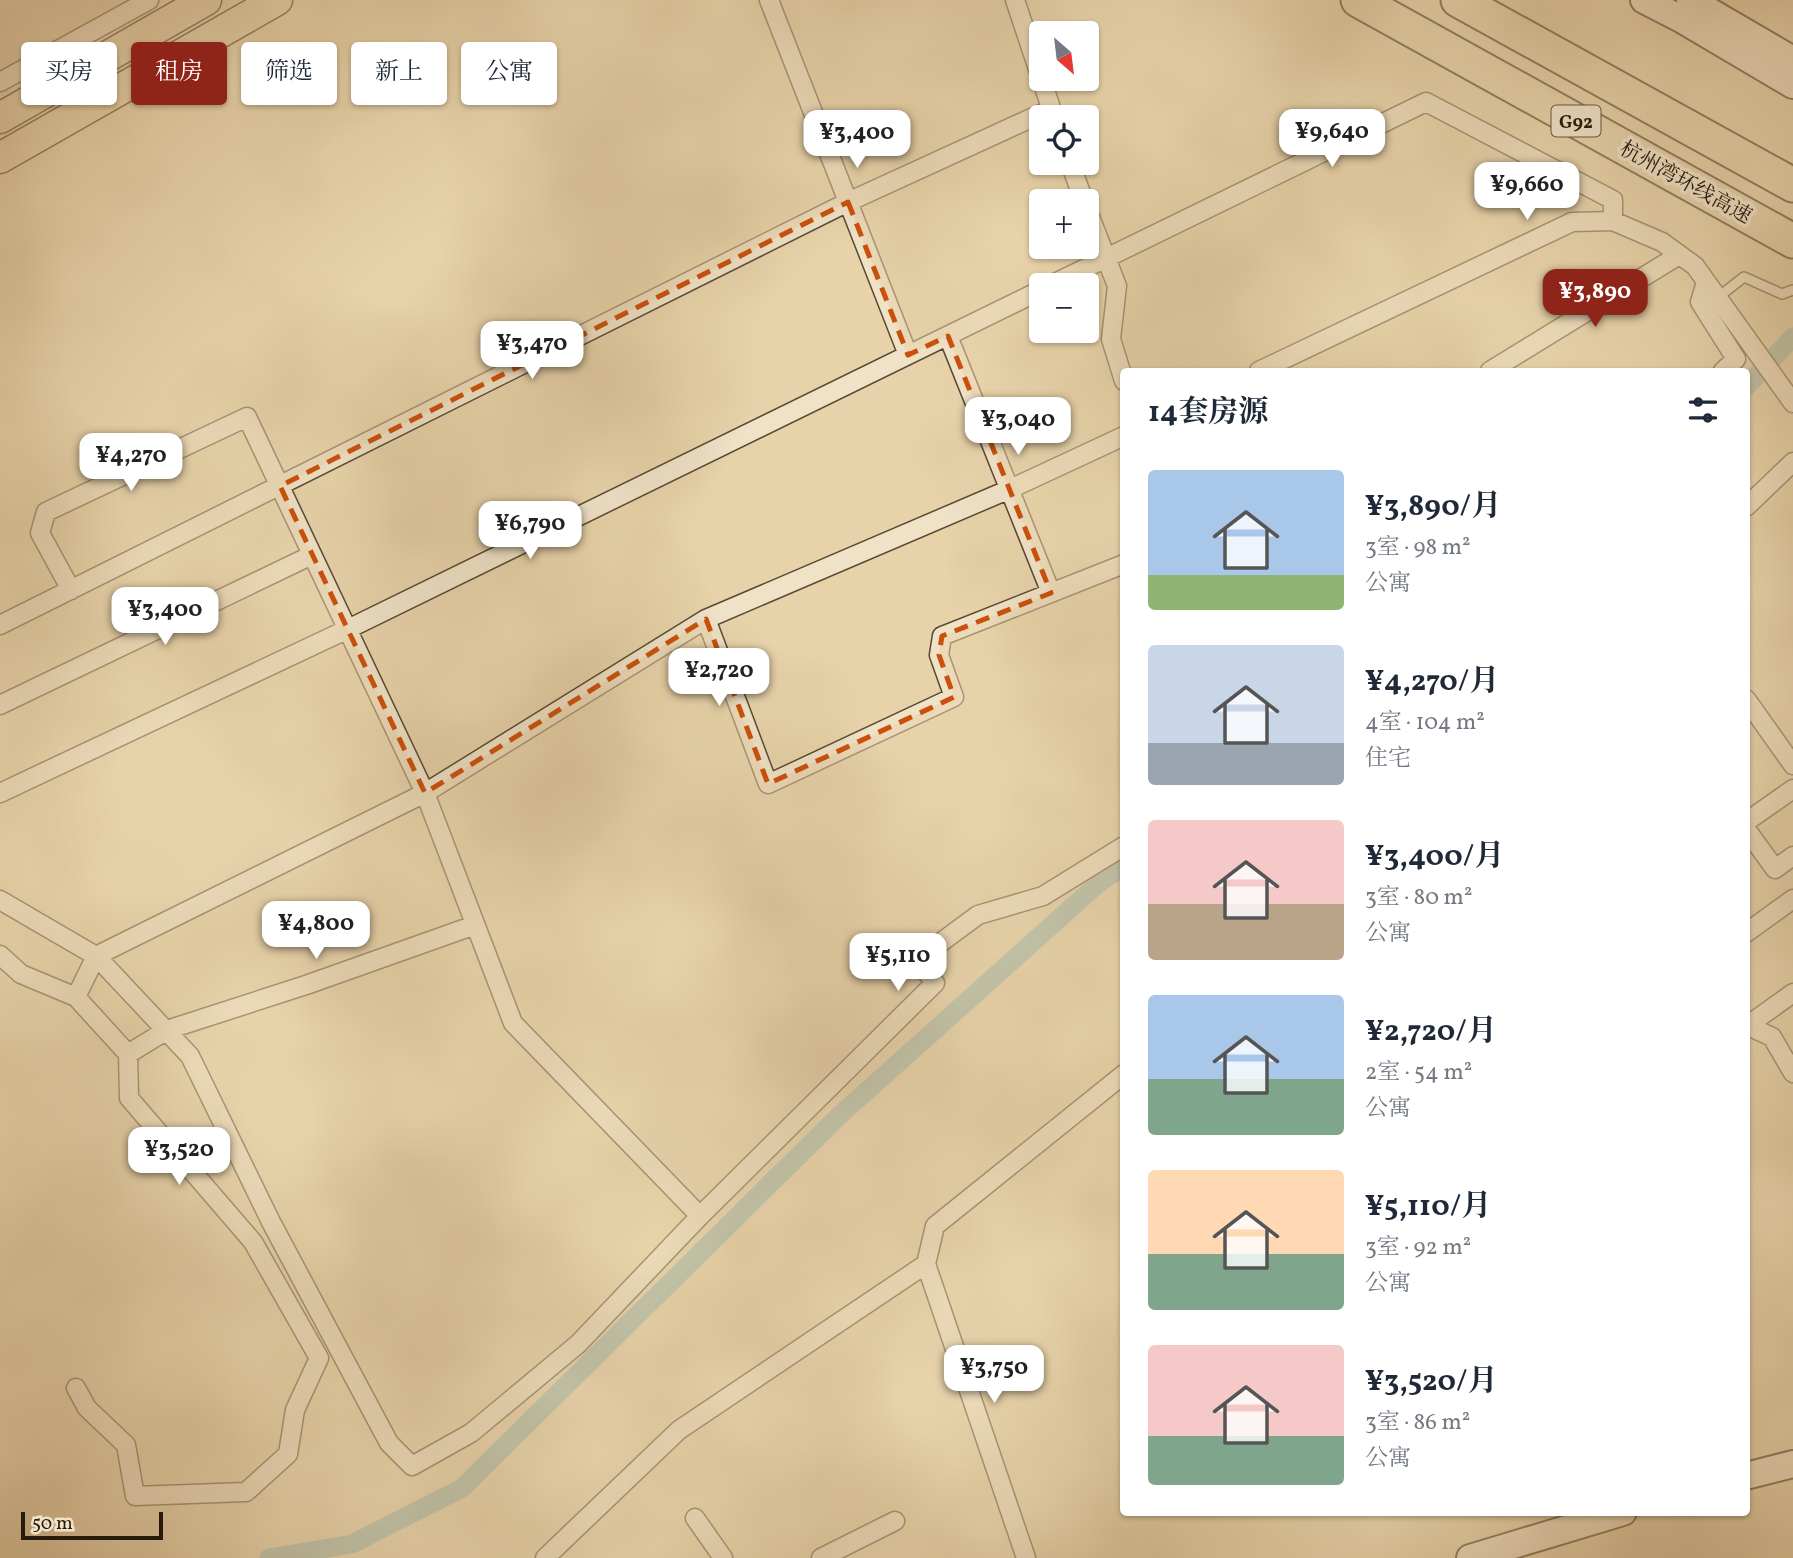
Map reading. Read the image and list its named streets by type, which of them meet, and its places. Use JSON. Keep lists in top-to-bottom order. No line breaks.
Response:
{"streets":{"highway":["G92","杭州湾环线高速"]},"scale_bar":"50 m","north":"bottom right","page":{"map_buttons":["+","−"],"chip":["买房","租房","筛选","新上","公寓"],"price":["¥9,640","¥3,400","¥9,660","¥3,890","¥3,470","¥3,040","¥4,270","¥6,790","¥3,400","¥2,720","¥4,800","¥5,110","¥3,520","¥3,750"],"heading":"14套房源","list":[{"name":"¥3,890/月","note":"3室 · 98 m² · 公寓"},{"name":"¥4,270/月","note":"4室 · 104 m² · 住宅"},{"name":"¥3,400/月","note":"3室 · 80 m² · 公寓"},{"name":"¥2,720/月","note":"2室 · 54 m² · 公寓"},{"name":"¥5,110/月","note":"3室 · 92 m² · 公寓"},{"name":"¥3,520/月","note":"3室 · 86 m² · 公寓"}],"scale":"50 m"}}
